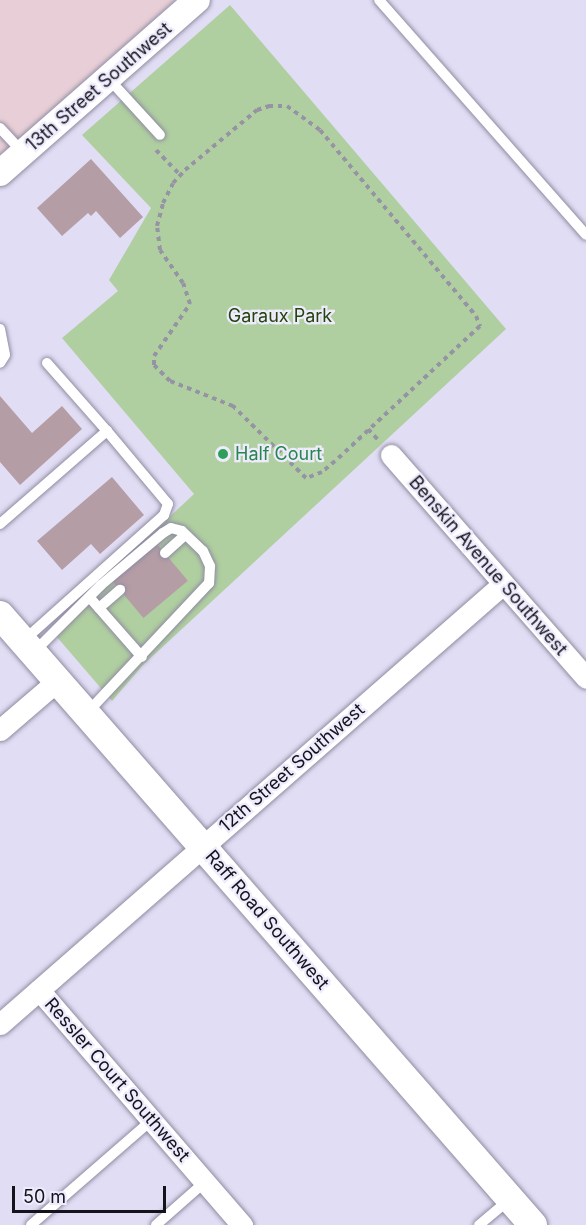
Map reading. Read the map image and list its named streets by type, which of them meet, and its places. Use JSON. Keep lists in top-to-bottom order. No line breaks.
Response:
{"streets":{"main road":["Raff Road Southwest"],"street":["13th Street Southwest","Benskin Avenue Southwest","12th Street Southwest","Ressler Court Southwest"]},"crossings":[["Benskin Avenue Southwest","12th Street Southwest"],["12th Street Southwest","Raff Road Southwest"],["12th Street Southwest","Ressler Court Southwest"]],"parks":["Garaux Park"],"places":["Half Court"],"scale_bar":"50 m"}
